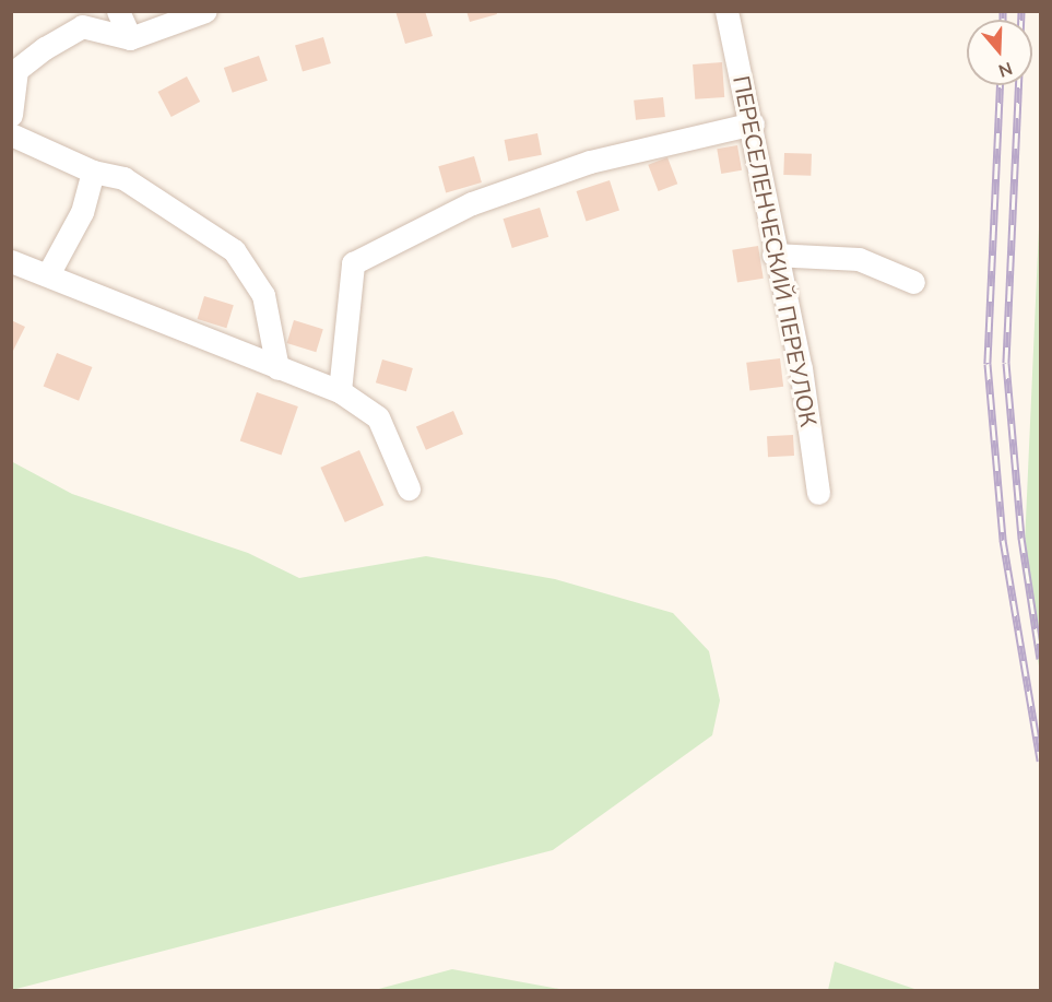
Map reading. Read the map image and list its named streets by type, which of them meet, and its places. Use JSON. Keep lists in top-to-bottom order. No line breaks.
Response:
{"streets":{"street":["ПЕРЕСЕЛЕНЧЕСКИЙ ПЕРЕУЛОК"]},"north":"bottom"}
